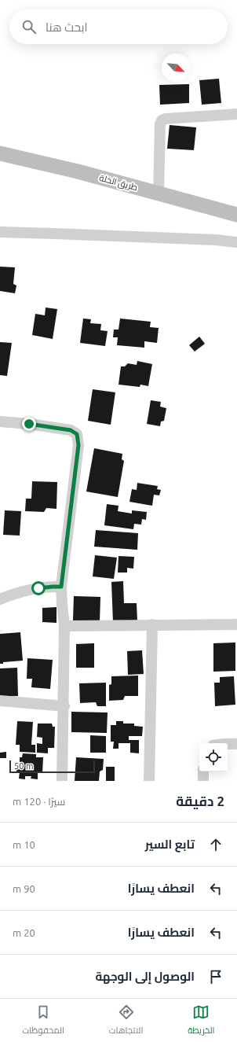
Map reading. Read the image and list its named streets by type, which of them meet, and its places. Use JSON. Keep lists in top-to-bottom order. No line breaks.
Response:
{"streets":{"street":["طريق الخلة"]},"scale_bar":"50 m","north":"bottom right","page":{"search":"ابحث هنا","scale":"50 m","heading":["2 دقيقة","سيرًا · 120 m"],"list":[["تابع السير","10 m"],["انعطف يسارًا","90 m"],["انعطف يسارًا","20 m"],"الوصول إلى الوجهة"],"nav":["الخريطة","الاتجاهات","المحفوظات"]}}
